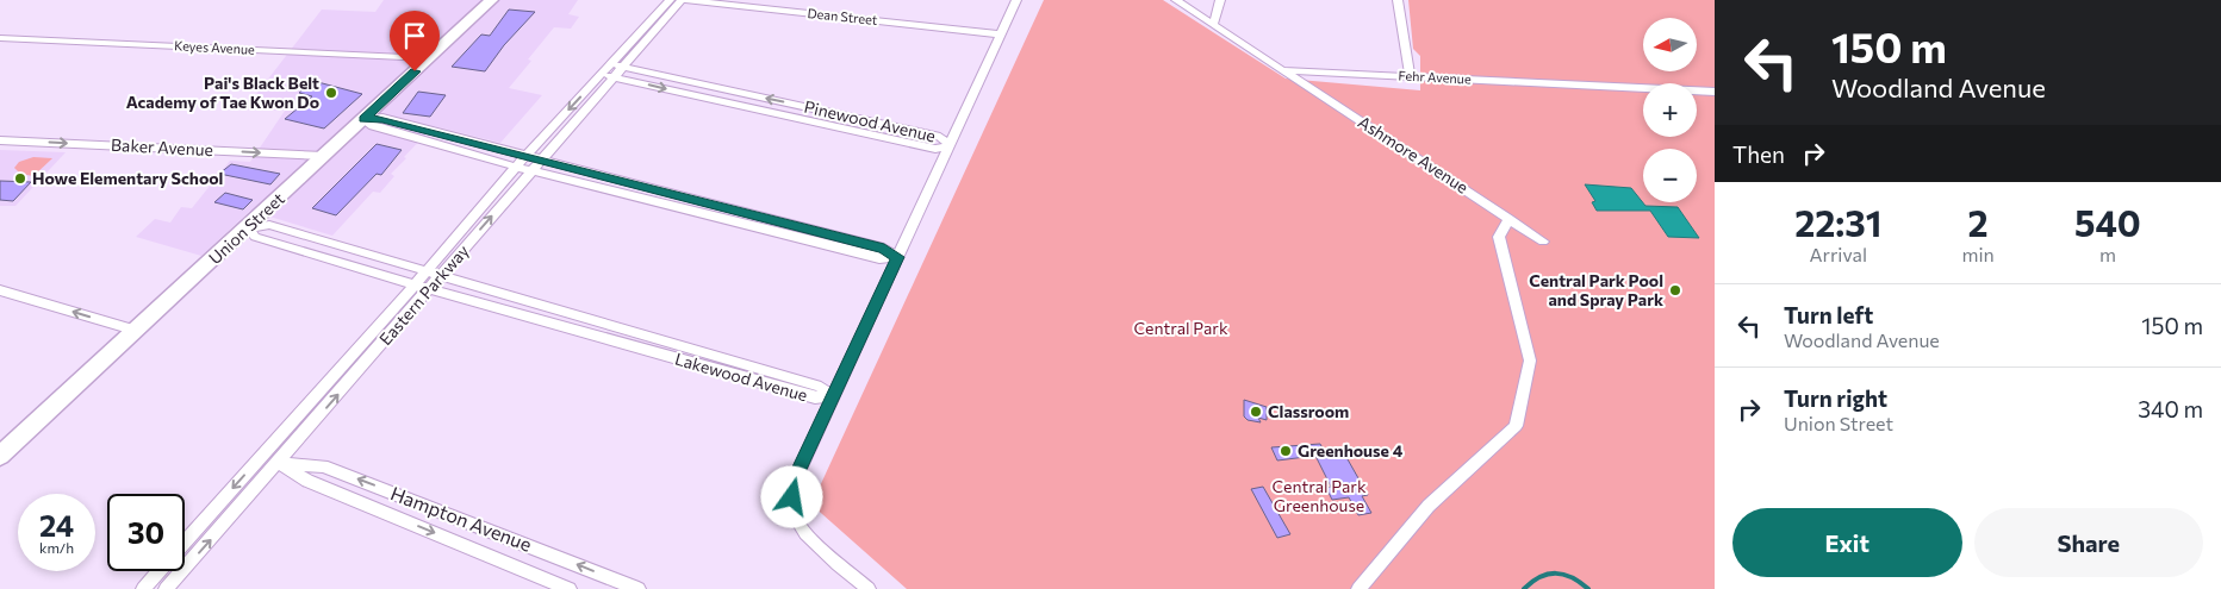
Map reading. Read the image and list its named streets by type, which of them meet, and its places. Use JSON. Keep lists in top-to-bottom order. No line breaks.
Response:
{"streets":{"main road":["Union Street"],"street":["Dean Street","Keyes Avenue","Fehr Avenue","Pinewood Avenue","Baker Avenue","Ashmore Avenue","Eastern Parkway","Lakewood Avenue","Hampton Avenue"]},"crossings":[["Dean Street","Eastern Parkway"],["Keyes Avenue","Union Street"],["Fehr Avenue","Ashmore Avenue"],["Pinewood Avenue","Eastern Parkway"],["Baker Avenue","Union Street"],["Union Street","Lakewood Avenue"],["Eastern Parkway","Lakewood Avenue"],["Eastern Parkway","Hampton Avenue"]],"one_way":["Baker Avenue"],"parks":["Central Park","Central Park Greenhouse"],"places":["Pai's Black Belt Academy of Tae Kwon Do","Howe Elementary School","Central Park Pool and Spray Park","Classroom","Greenhouse 4"],"north":"left","page":{"turn":["150 m","Woodland Avenue"],"map_buttons":["+","−"],"then":"Then","eta":["22:31","Arrival","2","min","540","m"],"list":[{"name":"Turn left","note":"Woodland Avenue","value":"150 m"},{"name":"Turn right","note":"Union Street","value":"340 m"}],"speed":"24 km/h","limit":"30","buttons":["Exit","Share"]}}
